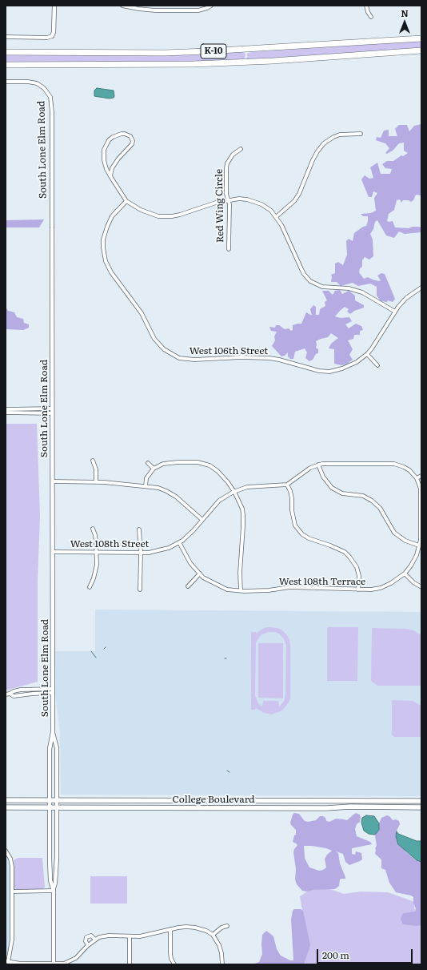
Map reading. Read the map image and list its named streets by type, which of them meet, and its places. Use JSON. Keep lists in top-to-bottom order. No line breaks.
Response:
{"streets":{"highway":["K-10"],"main road":["College Boulevard"],"street":["South Lone Elm Road","Red Wing Circle","West 106th Street","West 108th Street","West 108th Terrace"]},"crossings":[["South Lone Elm Road","West 108th Street"],["South Lone Elm Road","College Boulevard"],["West 108th Street","West 108th Terrace"]],"scale_bar":"200 m","north":"top"}
